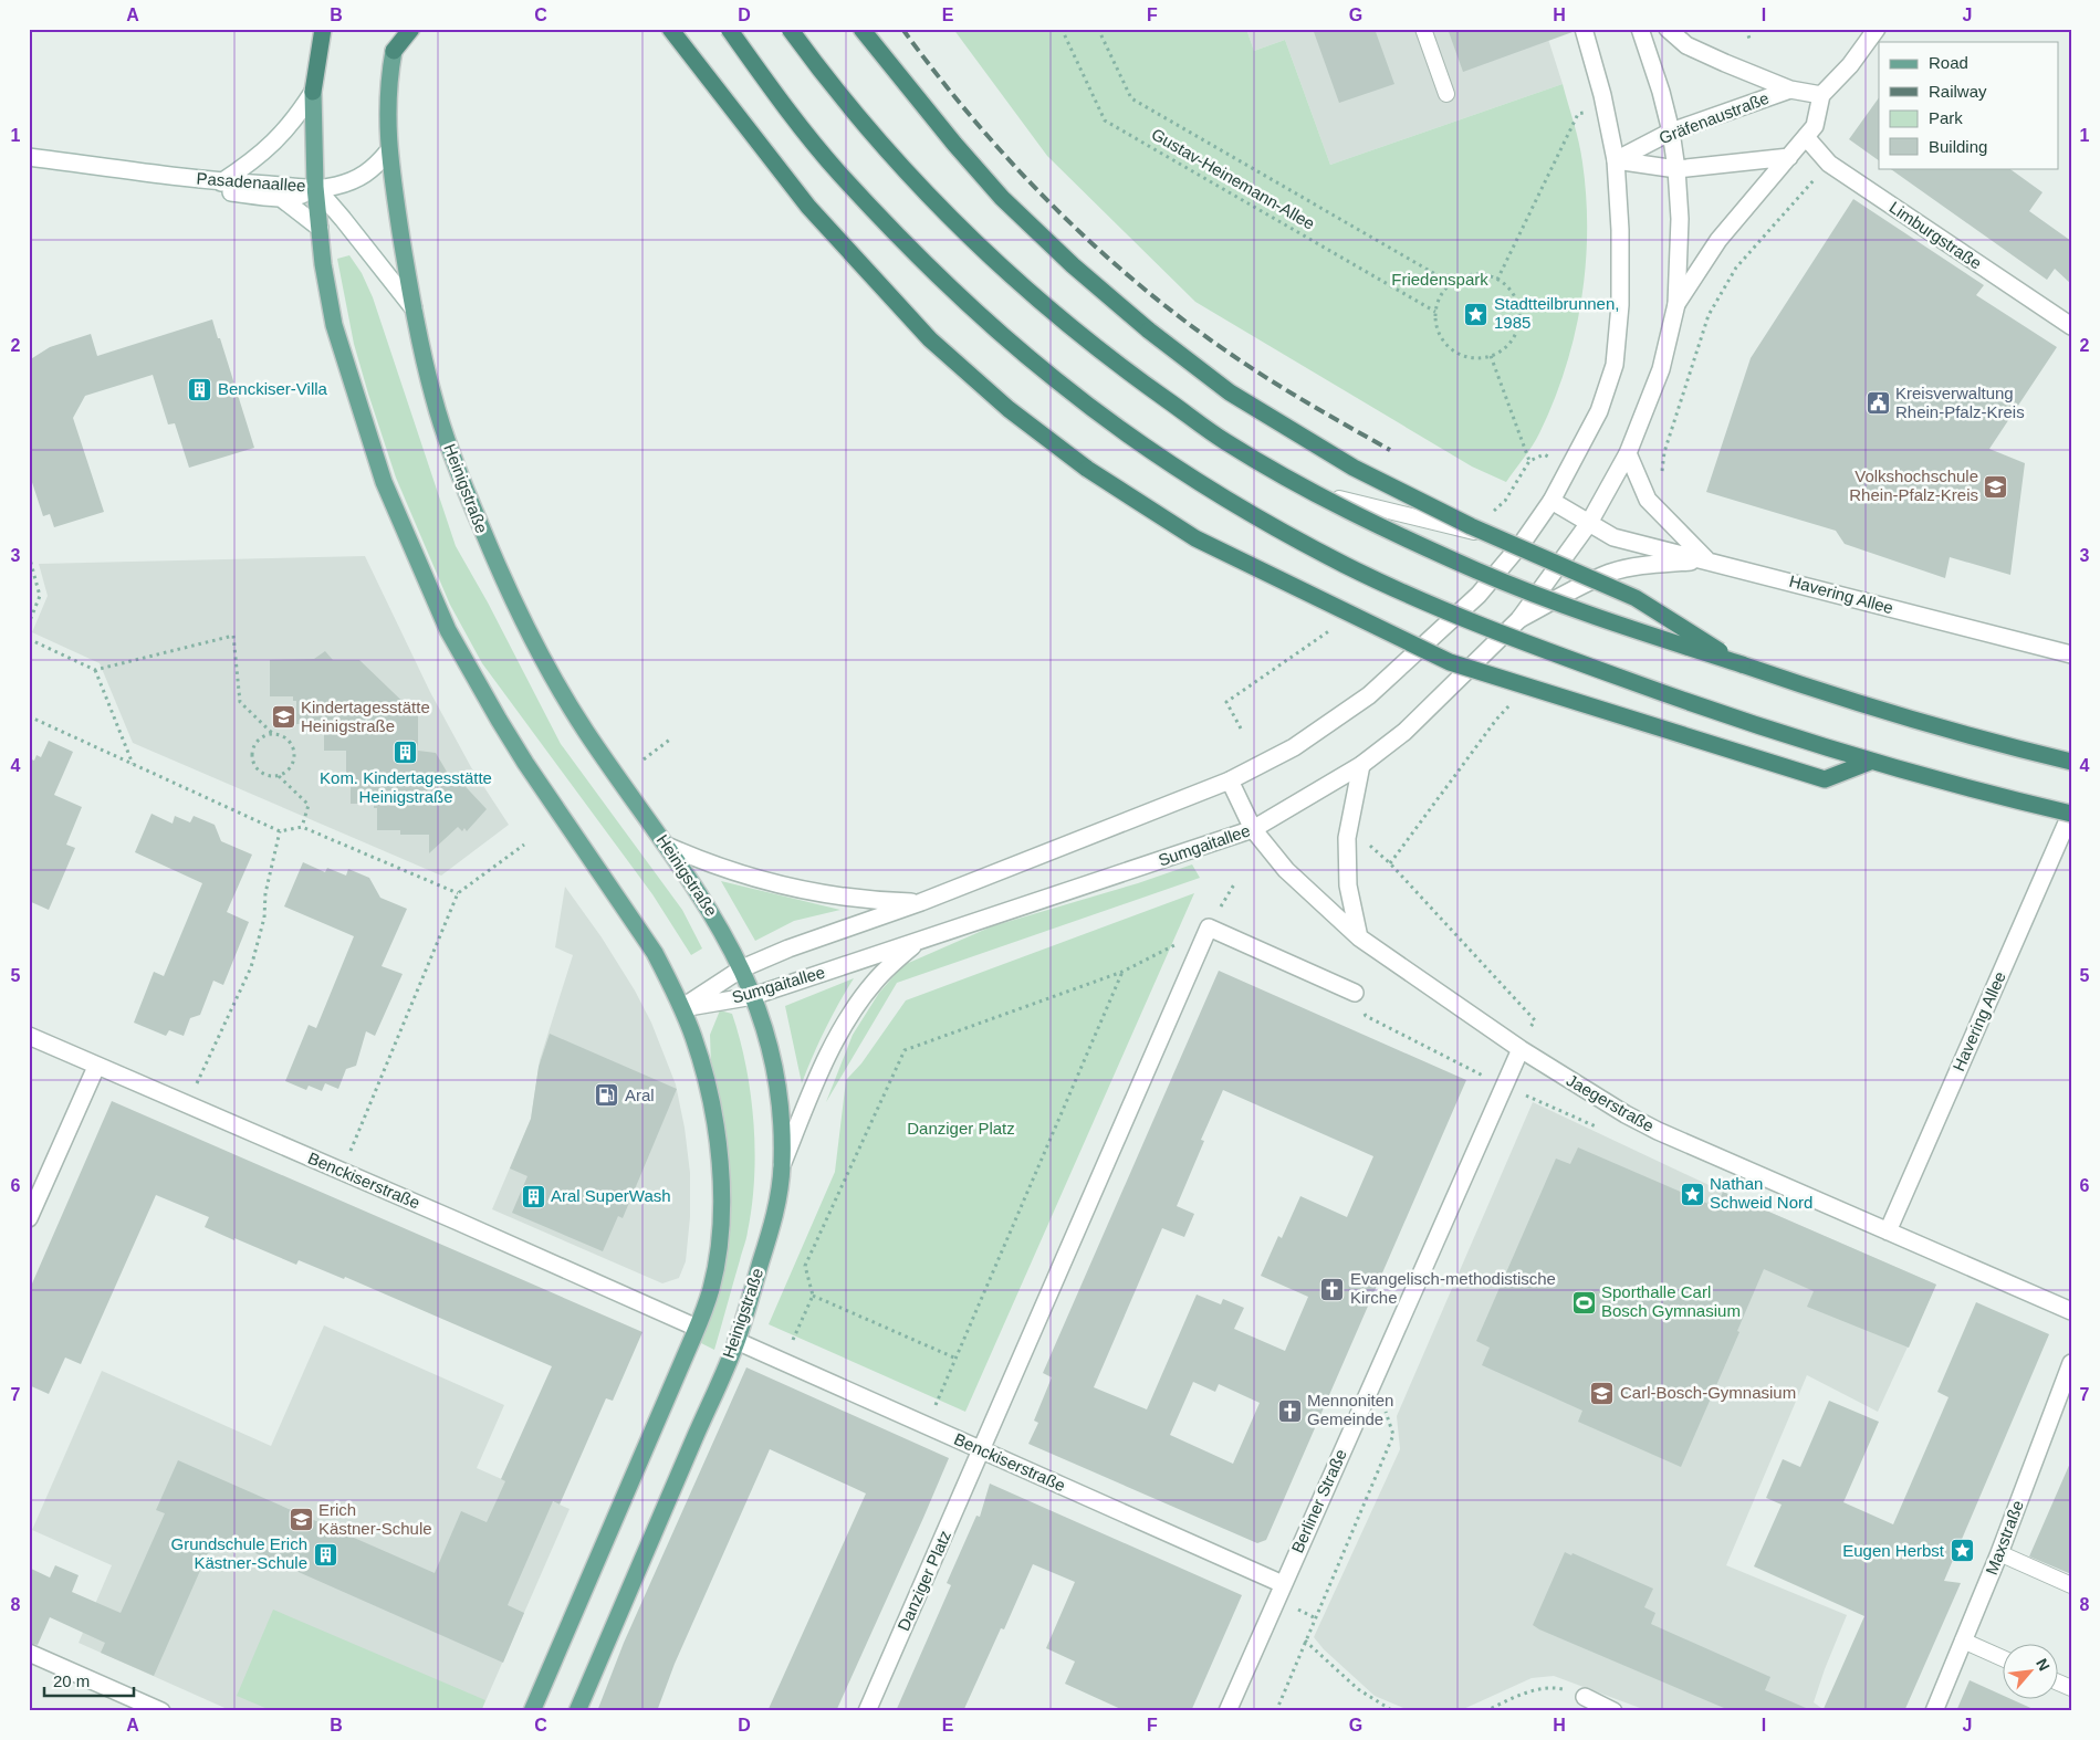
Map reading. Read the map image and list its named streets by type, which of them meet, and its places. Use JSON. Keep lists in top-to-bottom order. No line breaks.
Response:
{"streets":{"main road":["Heinigstraße"],"street":["Gräfenaustraße","Pasadenaallee","Limburgstraße","Havering Allee","Sumgaitallee","Jaegerstraße","Benckiserstraße","Berliner Straße","Maxstraße","Danziger Platz"],"path":["Gustav-Heinemann-Allee"]},"crossings":[["Gräfenaustraße","Sumgaitallee"],["Heinigstraße","Sumgaitallee"],["Heinigstraße","Benckiserstraße"],["Havering Allee","Sumgaitallee"],["Havering Allee","Jaegerstraße"],["Sumgaitallee","Jaegerstraße"],["Jaegerstraße","Berliner Straße"],["Benckiserstraße","Berliner Straße"],["Benckiserstraße","Danziger Platz"]],"parks":["Friedenspark","Danziger Platz"],"places":{"place":["Stadtteilbrunnen, 1985","Nathan Schweid Nord","Eugen Herbst"],"building":["Benckiser-Villa","Kom. Kindertagesstätte Heinigstraße","Aral SuperWash","Grundschule Erich Kästner-Schule"],"public building":["Kreisverwaltung Rhein-Pfalz-Kreis"],"school or university":["Volkshochschule Rhein-Pfalz-Kreis","Kindertagesstätte Heinigstraße","Carl-Bosch-Gymnasium","Erich Kästner-Schule"],"fuel station":["Aral"],"church":["Evangelisch-methodistische Kirche","Mennoniten Gemeinde"],"sports":["Sporthalle Carl Bosch Gymnasium"]},"legend":["Road","Railway","Park","Building"],"scale_bar":"20 m","north":"top right","grid":{"columns":["A","B","C","D","E","F","G","H","I","J"],"rows":["1","2","3","4","5","6","7","8"]}}
